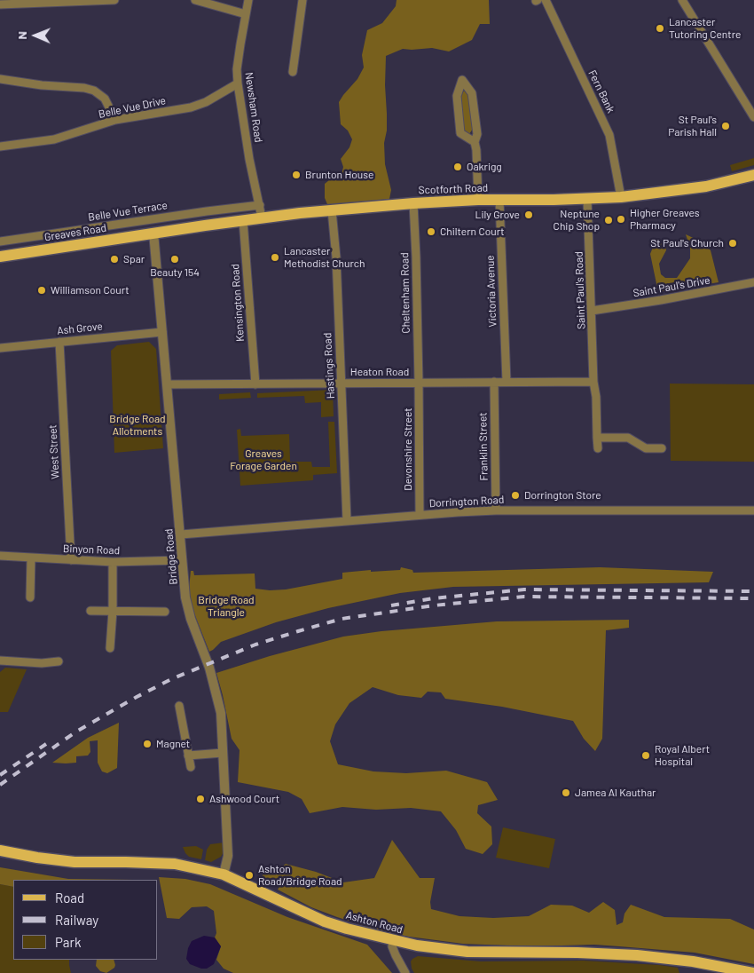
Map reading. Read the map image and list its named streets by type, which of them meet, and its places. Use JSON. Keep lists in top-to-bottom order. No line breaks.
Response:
{"streets":{"main road":["Scotforth Road","Greaves Road","Ashton Road"],"street":["Fern Bank","Belle Vue Drive","Newsham Road","Belle Vue Terrace","Saint Paul's Drive","Saint Paul's Road","Victoria Avenue","Cheltenham Road","Kensington Road","Ash Grove","Hastings Road","Heaton Road","Franklin Street","Devonshire Street","West Street","Dorrington Road","Binyon Road","Bridge Road"]},"crossings":[["Fern Bank","Scotforth Road"],["Belle Vue Drive","Newsham Road"],["Newsham Road","Scotforth Road"],["Newsham Road","Belle Vue Terrace"],["Scotforth Road","Greaves Road"],["Scotforth Road","Saint Paul's Road"],["Scotforth Road","Victoria Avenue"],["Scotforth Road","Cheltenham Road"],["Scotforth Road","Kensington Road"],["Scotforth Road","Hastings Road"],["Scotforth Road","Bridge Road"],["Greaves Road","Bridge Road"],["Saint Paul's Drive","Saint Paul's Road"],["Saint Paul's Road","Heaton Road"],["Victoria Avenue","Heaton Road"],["Cheltenham Road","Heaton Road"],["Cheltenham Road","Devonshire Street"],["Kensington Road","Heaton Road"],["Ash Grove","West Street"],["Ash Grove","Bridge Road"],["Hastings Road","Heaton Road"],["Hastings Road","Dorrington Road"],["Heaton Road","Franklin Street"],["Heaton Road","Devonshire Street"],["Heaton Road","Bridge Road"],["Franklin Street","Dorrington Road"],["Devonshire Street","Dorrington Road"],["West Street","Binyon Road"],["Dorrington Road","Bridge Road"],["Binyon Road","Bridge Road"],["Bridge Road","Ashton Road"]],"parks":["Bridge Road Allotments","Greaves Forage Garden","Bridge Road Triangle"],"places":["Lancaster Tutoring Centre","St Paul's Parish Hall","Oakrigg","Brunton House","Lily Grove","Higher Greaves Pharmacy","Neptune Chip Shop","Chiltern Court","St Paul's Church","Lancaster Methodist Church","Spar","Beauty 154","Williamson Court","Dorrington Store","Magnet","Royal Albert Hospital","Jamea Al Kauthar","Ashwood Court","Ashton Road/Bridge Road"],"legend":["Road","Railway","Park"],"north":"left"}
